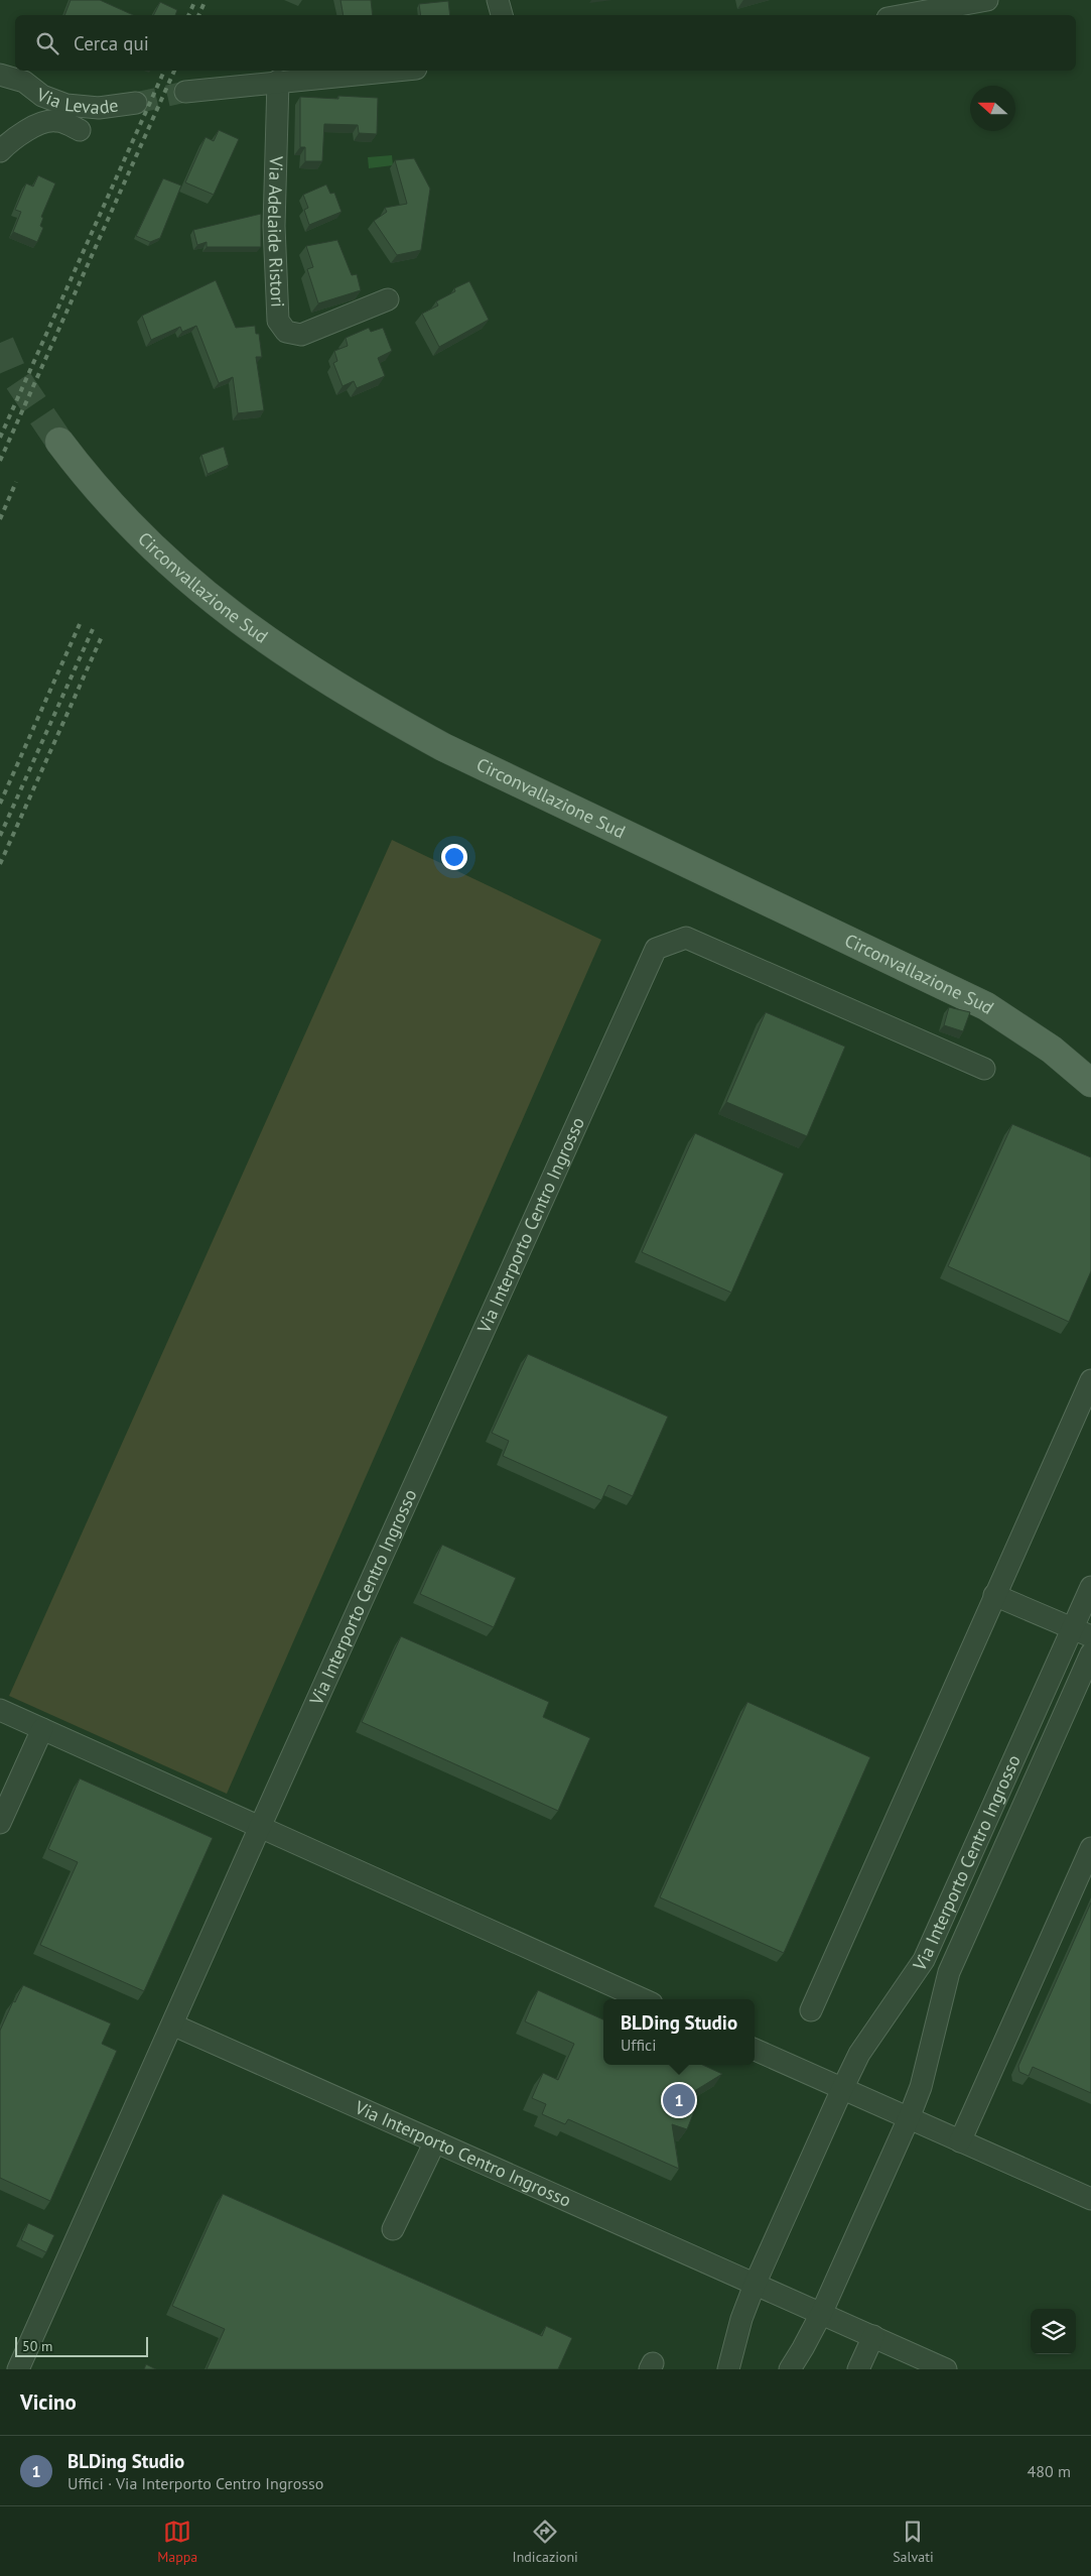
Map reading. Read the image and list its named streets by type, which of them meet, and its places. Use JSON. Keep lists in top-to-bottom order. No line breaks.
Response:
{"streets":{"main road":["Circonvallazione Sud"],"street":["Via Levade","Via Adelaide Ristori","Via Interporto Centro Ingrosso"]},"scale_bar":"50 m","north":"left","page":{"search":"Cerca qui","popup":["BLDing Studio","Uffici"],"pins":"1","scale":"50 m","heading":"Vicino","list":[{"mark":"1","name":"BLDing Studio","note":"Uffici · Via Interporto Centro Ingrosso","value":"480 m"}],"nav":["Mappa","Indicazioni","Salvati"]}}
